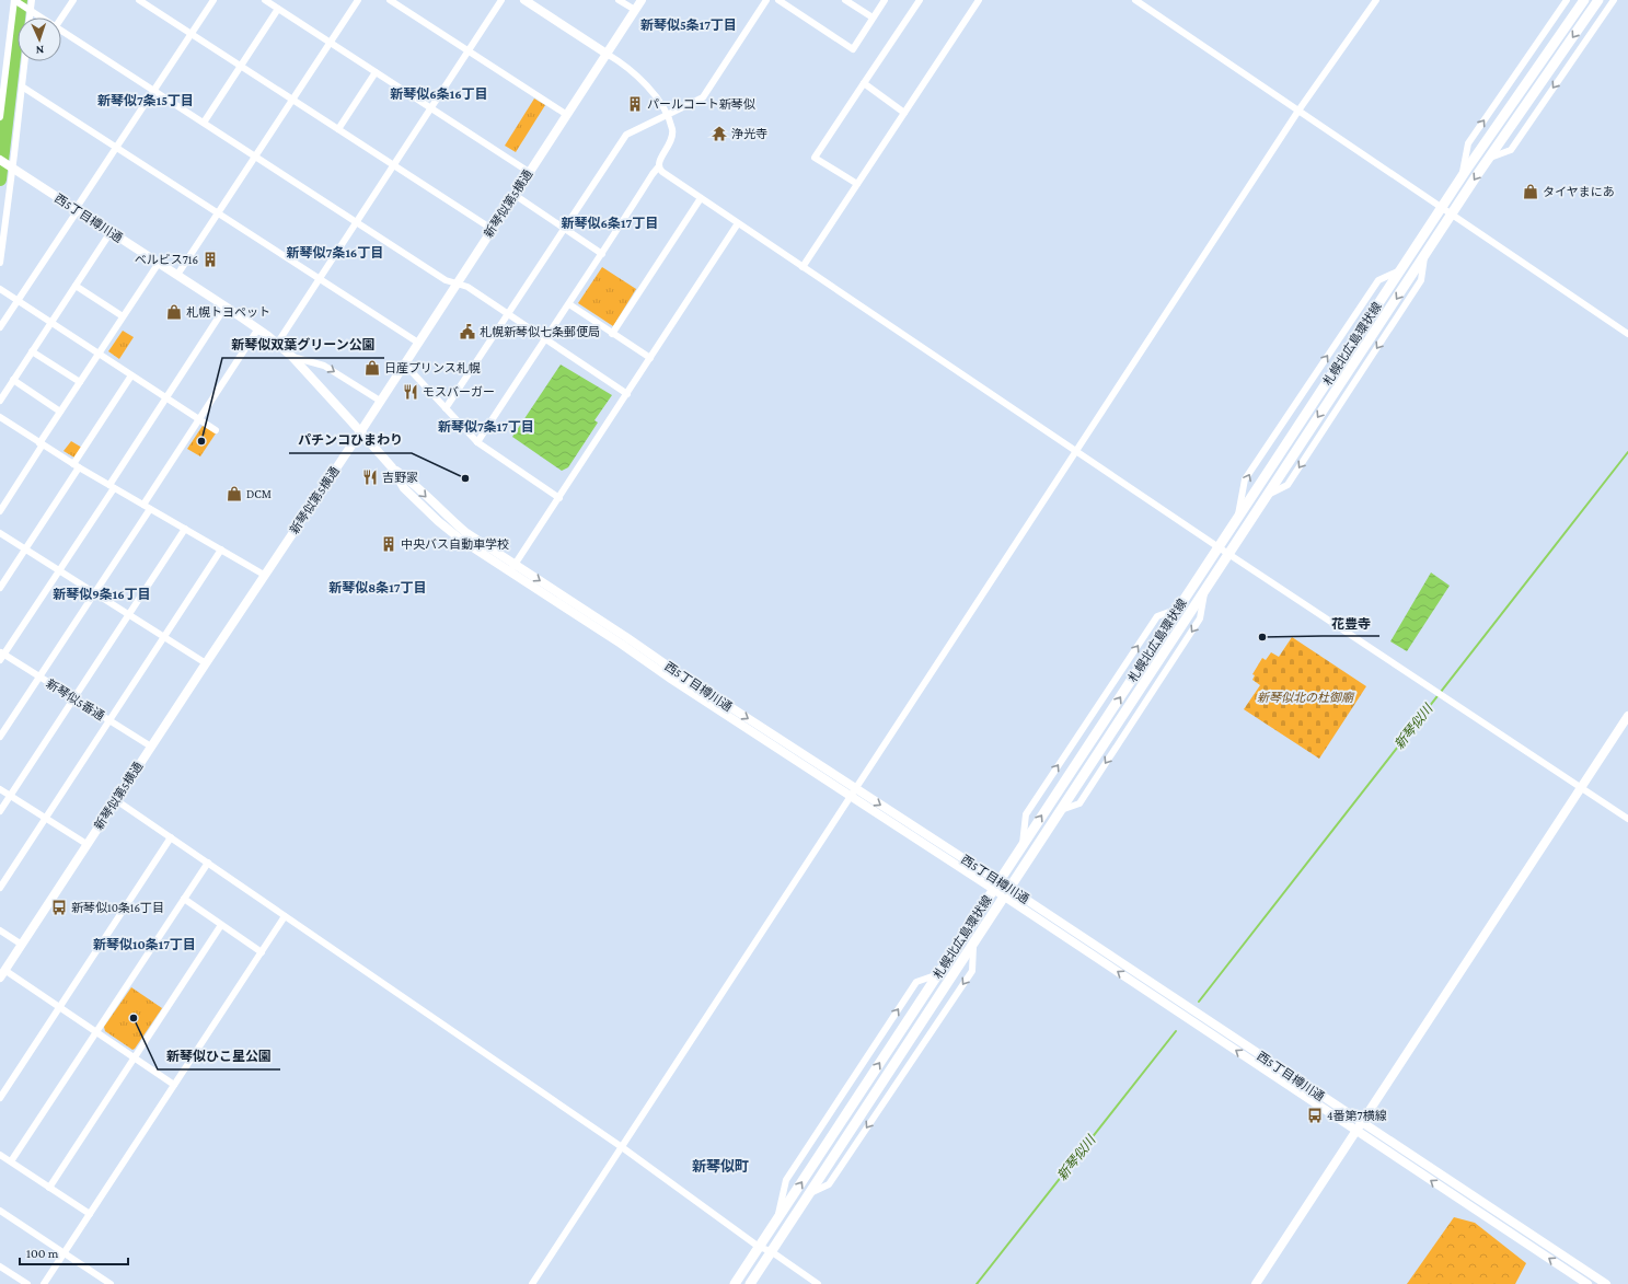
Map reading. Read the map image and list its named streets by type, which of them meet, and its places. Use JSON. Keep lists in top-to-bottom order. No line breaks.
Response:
{"streets":{"main road":["新琴似第5横通","西5丁目樽川通","札幌北広島環状線"],"street":["新琴似5番通"]},"crossings":[["新琴似第5横通","西5丁目樽川通"],["新琴似第5横通","新琴似5番通"],["西5丁目樽川通","札幌北広島環状線"]],"districts":["新琴似5条17丁目","新琴似6条16丁目","新琴似7条15丁目","新琴似6条17丁目","新琴似7条16丁目","新琴似7条17丁目","新琴似8条17丁目","新琴似9条16丁目","新琴似10条17丁目","新琴似町"],"water":["新琴似川"],"parks":["新琴似北の杜御廟"],"places":{"building":["パールコート新琴似","ベルビス716","中央バス自動車学校"],"temple":["浄光寺"],"shop":["タイヤまにあ","札幌トヨペット","日産プリンス札幌","DCM"],"public building":["札幌新琴似七条郵便局"],"restaurant":["モスバーガー","吉野家"],"other":["新琴似双葉グリーン公園","パチンコひまわり","花豊寺","新琴似ひこ星公園"],"bus stop":["新琴似10条16丁目","4番第7横線"]},"scale_bar":"100 m","north":"bottom"}
